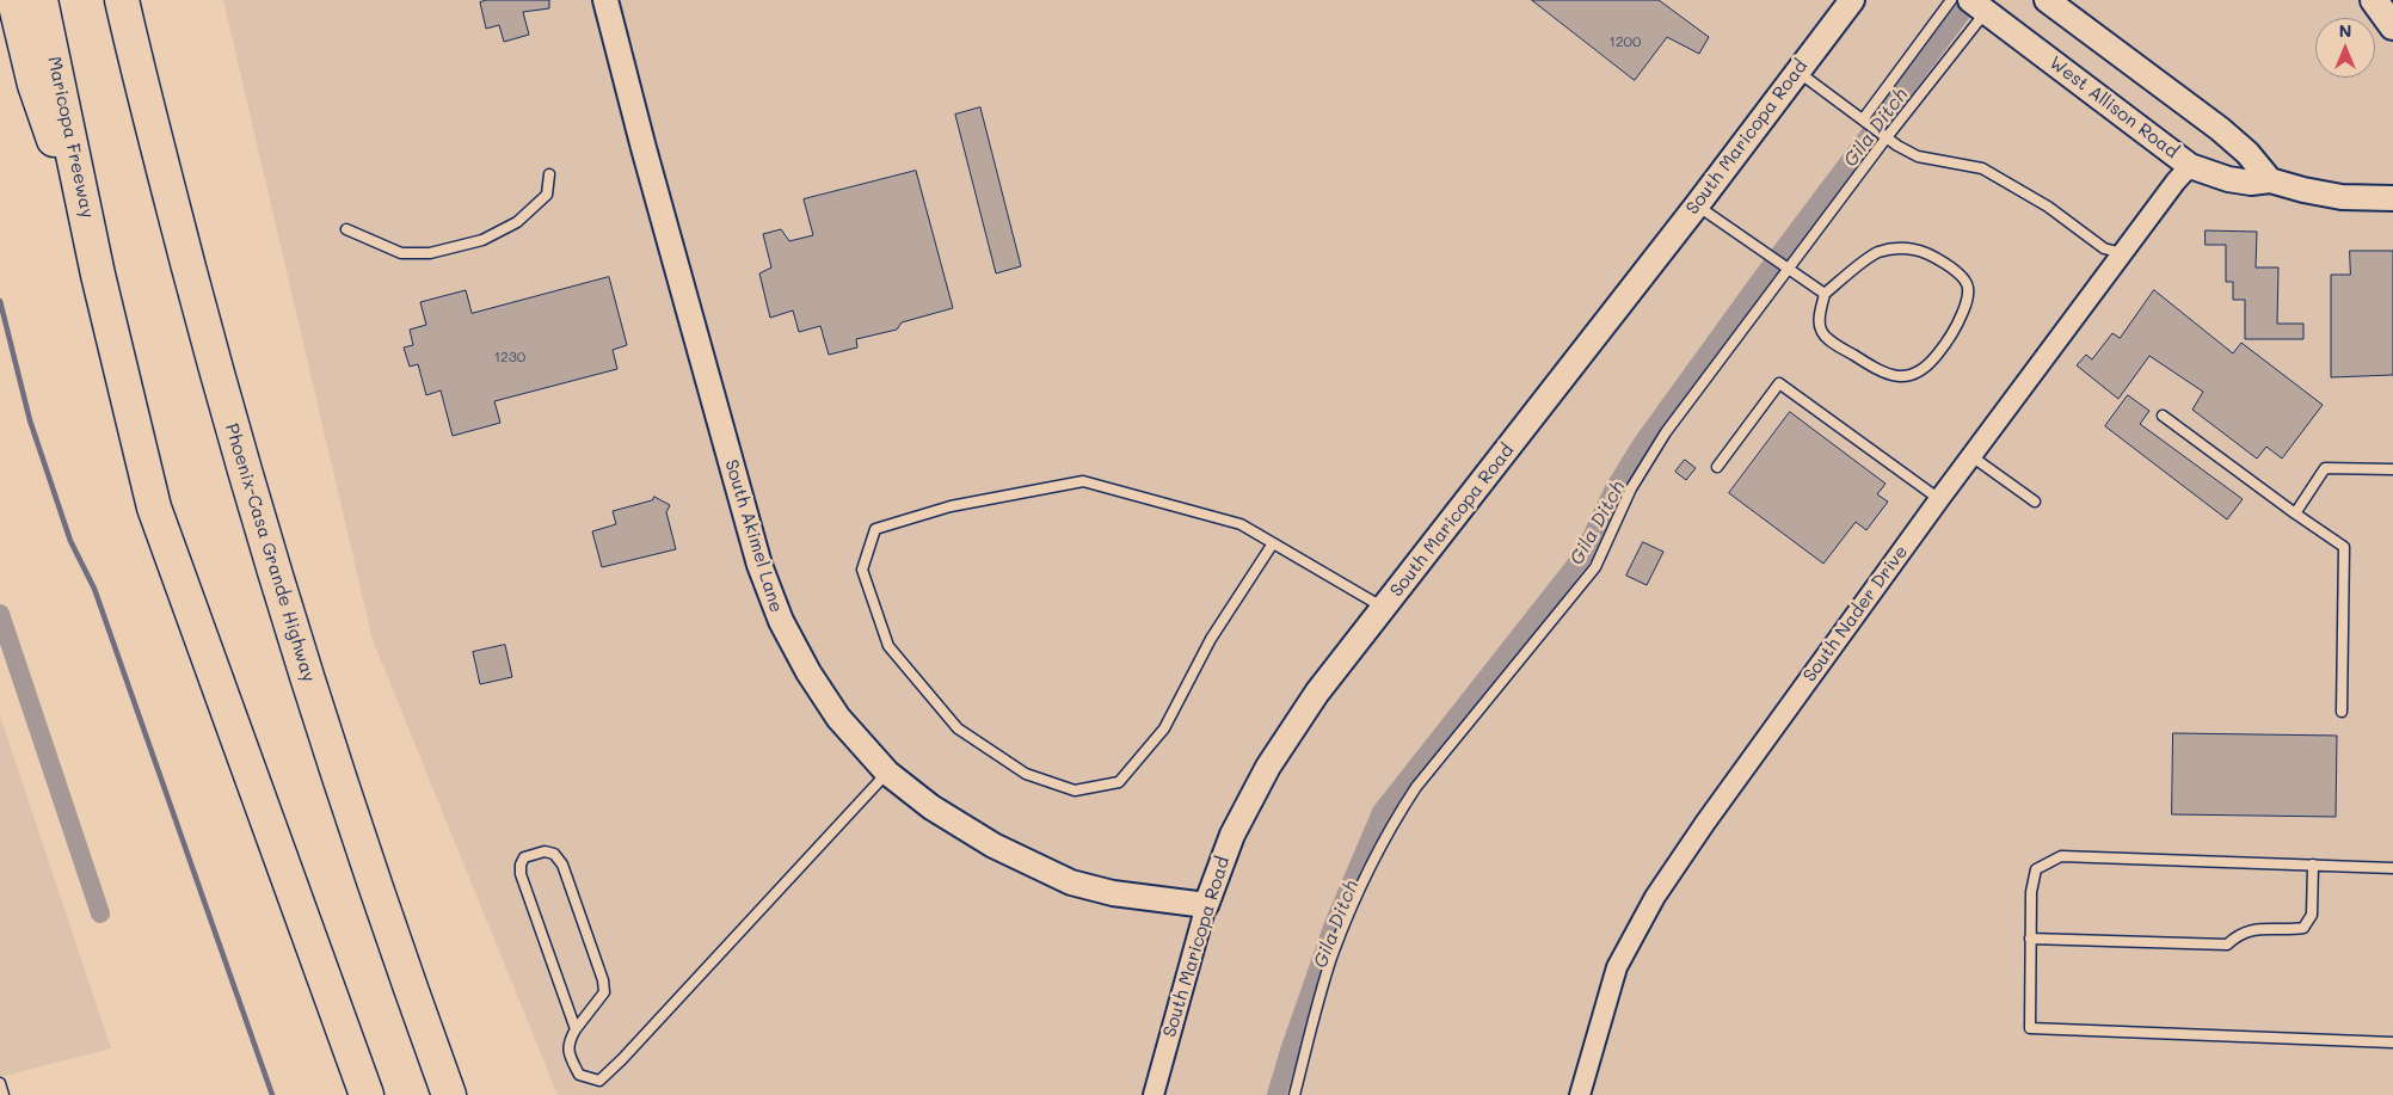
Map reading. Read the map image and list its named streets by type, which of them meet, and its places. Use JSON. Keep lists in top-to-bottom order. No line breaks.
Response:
{"streets":{"highway":["Maricopa Freeway","Phoenix-Casa Grande Highway"],"street":["West Allison Road","South Maricopa Road","South Akimel Lane","South Nader Drive"]},"crossings":[["West Allison Road","South Nader Drive"],["South Maricopa Road","South Akimel Lane"]],"water":["Gila Ditch"],"house_numbers":["1200","1230"],"north":"top"}
